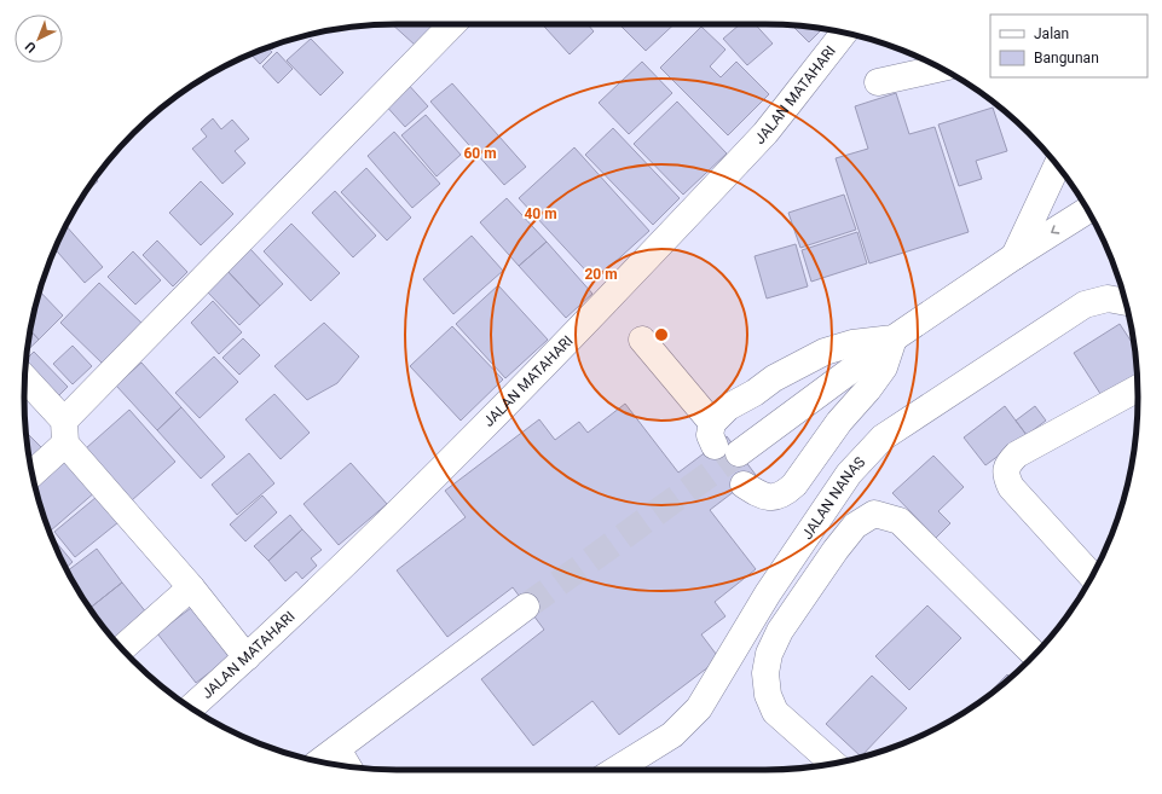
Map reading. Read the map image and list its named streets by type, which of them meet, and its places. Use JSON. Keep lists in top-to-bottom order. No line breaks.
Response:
{"streets":{"street":["JALAN MATAHARI","JALAN NANAS"]},"legend":["Jalan","Bangunan"],"north":"bottom left","rings":["60 m","40 m","20 m"]}
